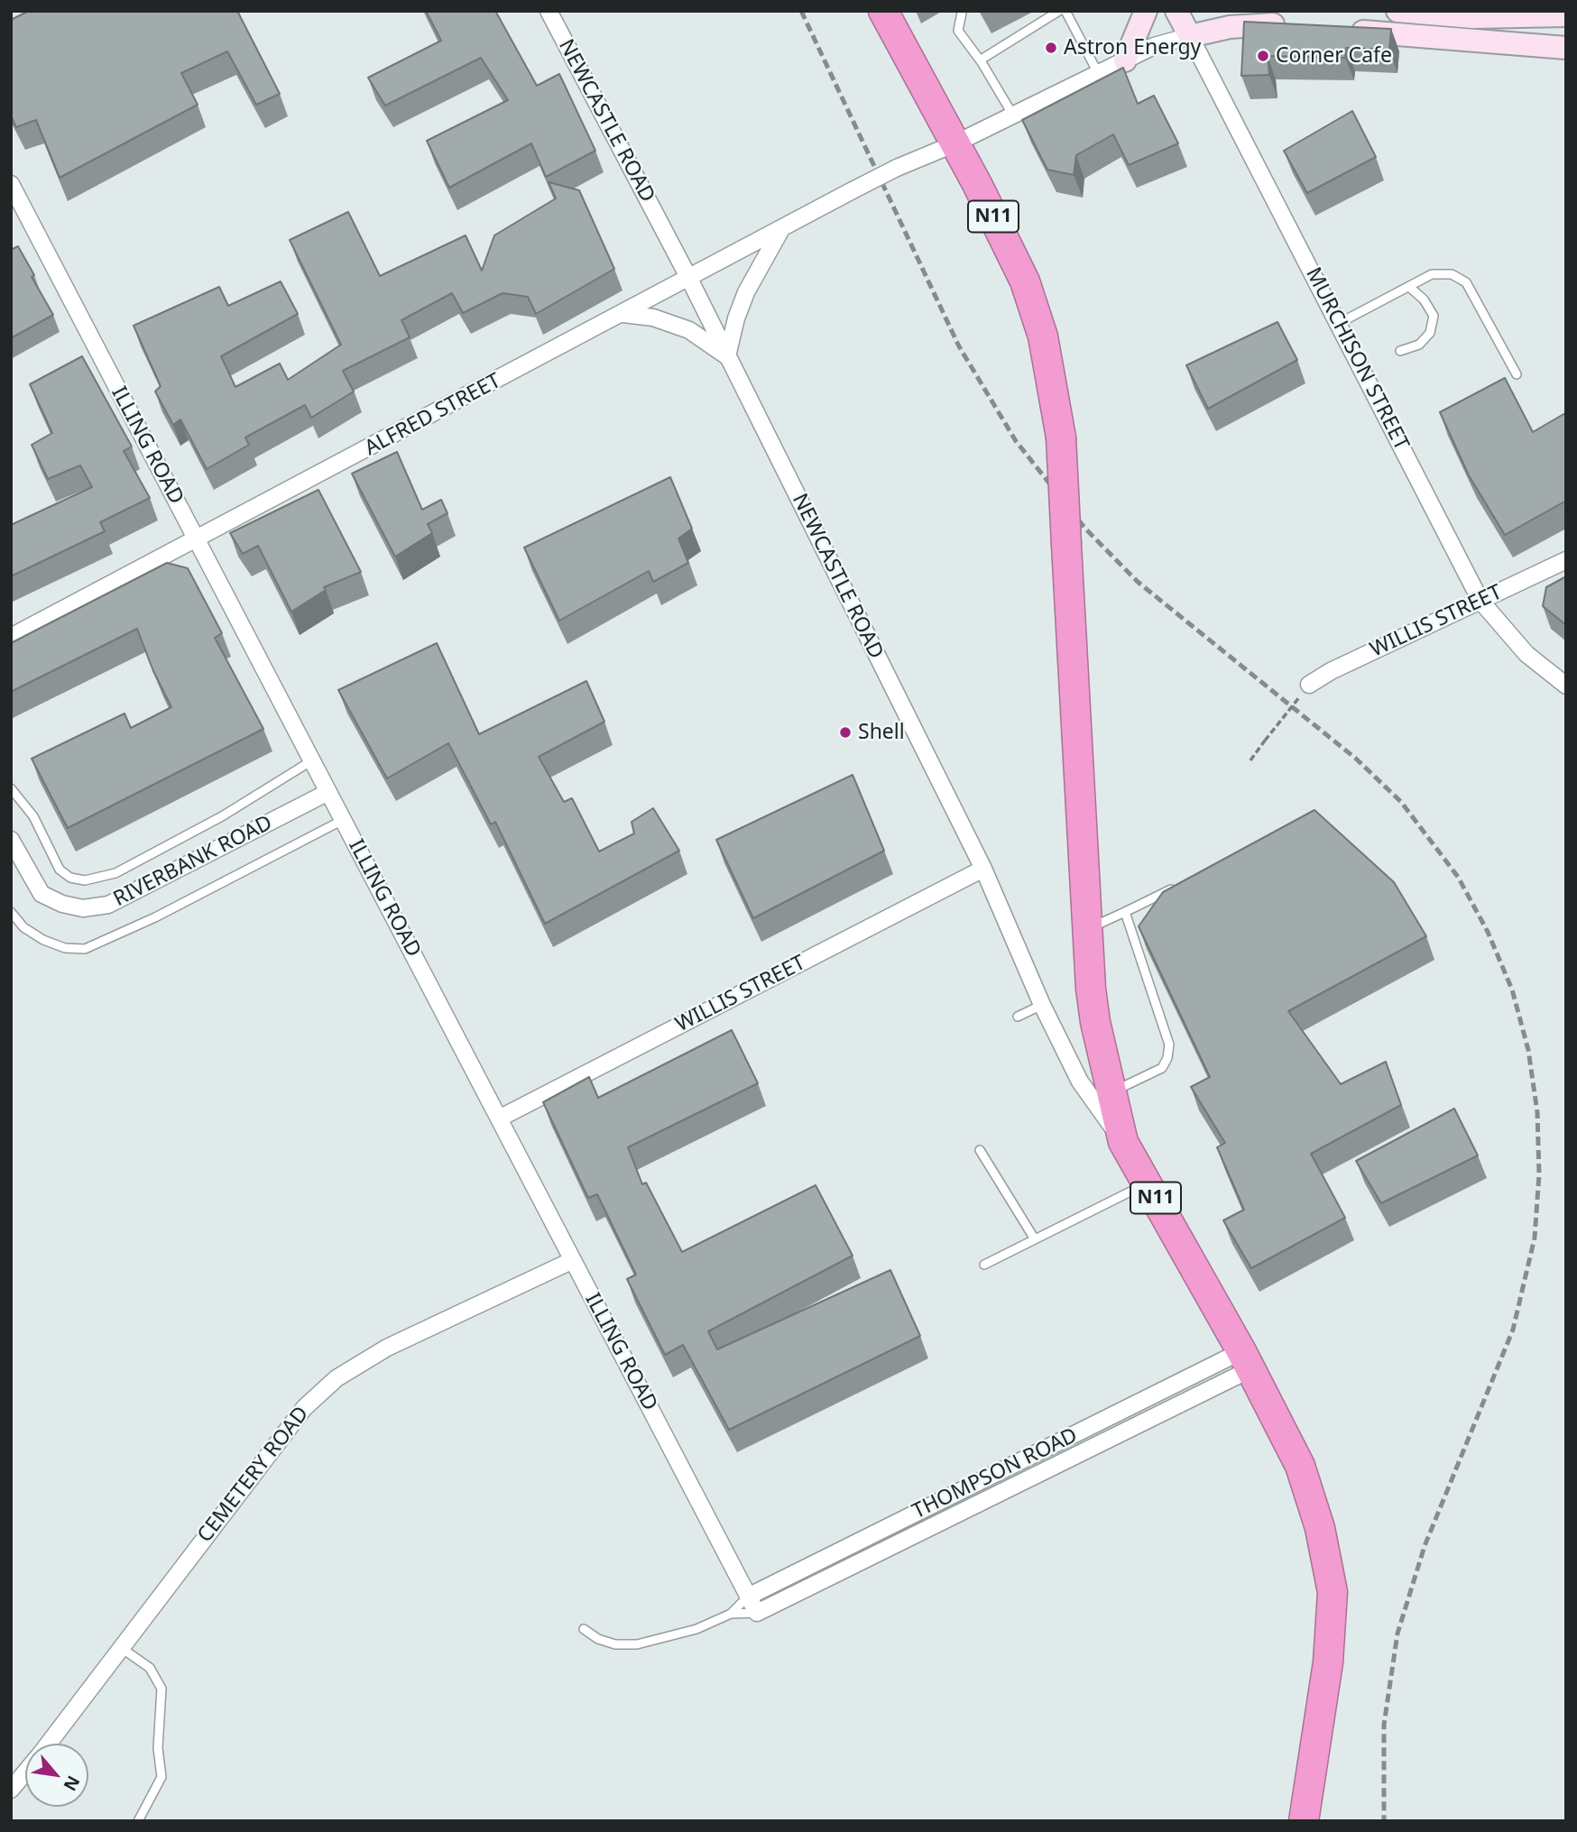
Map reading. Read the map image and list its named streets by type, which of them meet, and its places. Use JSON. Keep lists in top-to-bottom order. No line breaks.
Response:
{"streets":{"highway":["N11"],"street":["NEWCASTLE ROAD","MURCHISON STREET","ALFRED STREET","ILLING ROAD","WILLIS STREET","RIVERBANK ROAD","THOMPSON ROAD","CEMETERY ROAD"]},"crossings":[["NEWCASTLE ROAD","N11"],["NEWCASTLE ROAD","ALFRED STREET"],["NEWCASTLE ROAD","WILLIS STREET"],["N11","ALFRED STREET"],["N11","THOMPSON ROAD"],["MURCHISON STREET","WILLIS STREET"],["ALFRED STREET","ILLING ROAD"],["ILLING ROAD","WILLIS STREET"],["ILLING ROAD","RIVERBANK ROAD"],["ILLING ROAD","THOMPSON ROAD"],["ILLING ROAD","CEMETERY ROAD"]],"places":["Astron Energy","Corner Cafe","Shell"],"north":"bottom right"}
